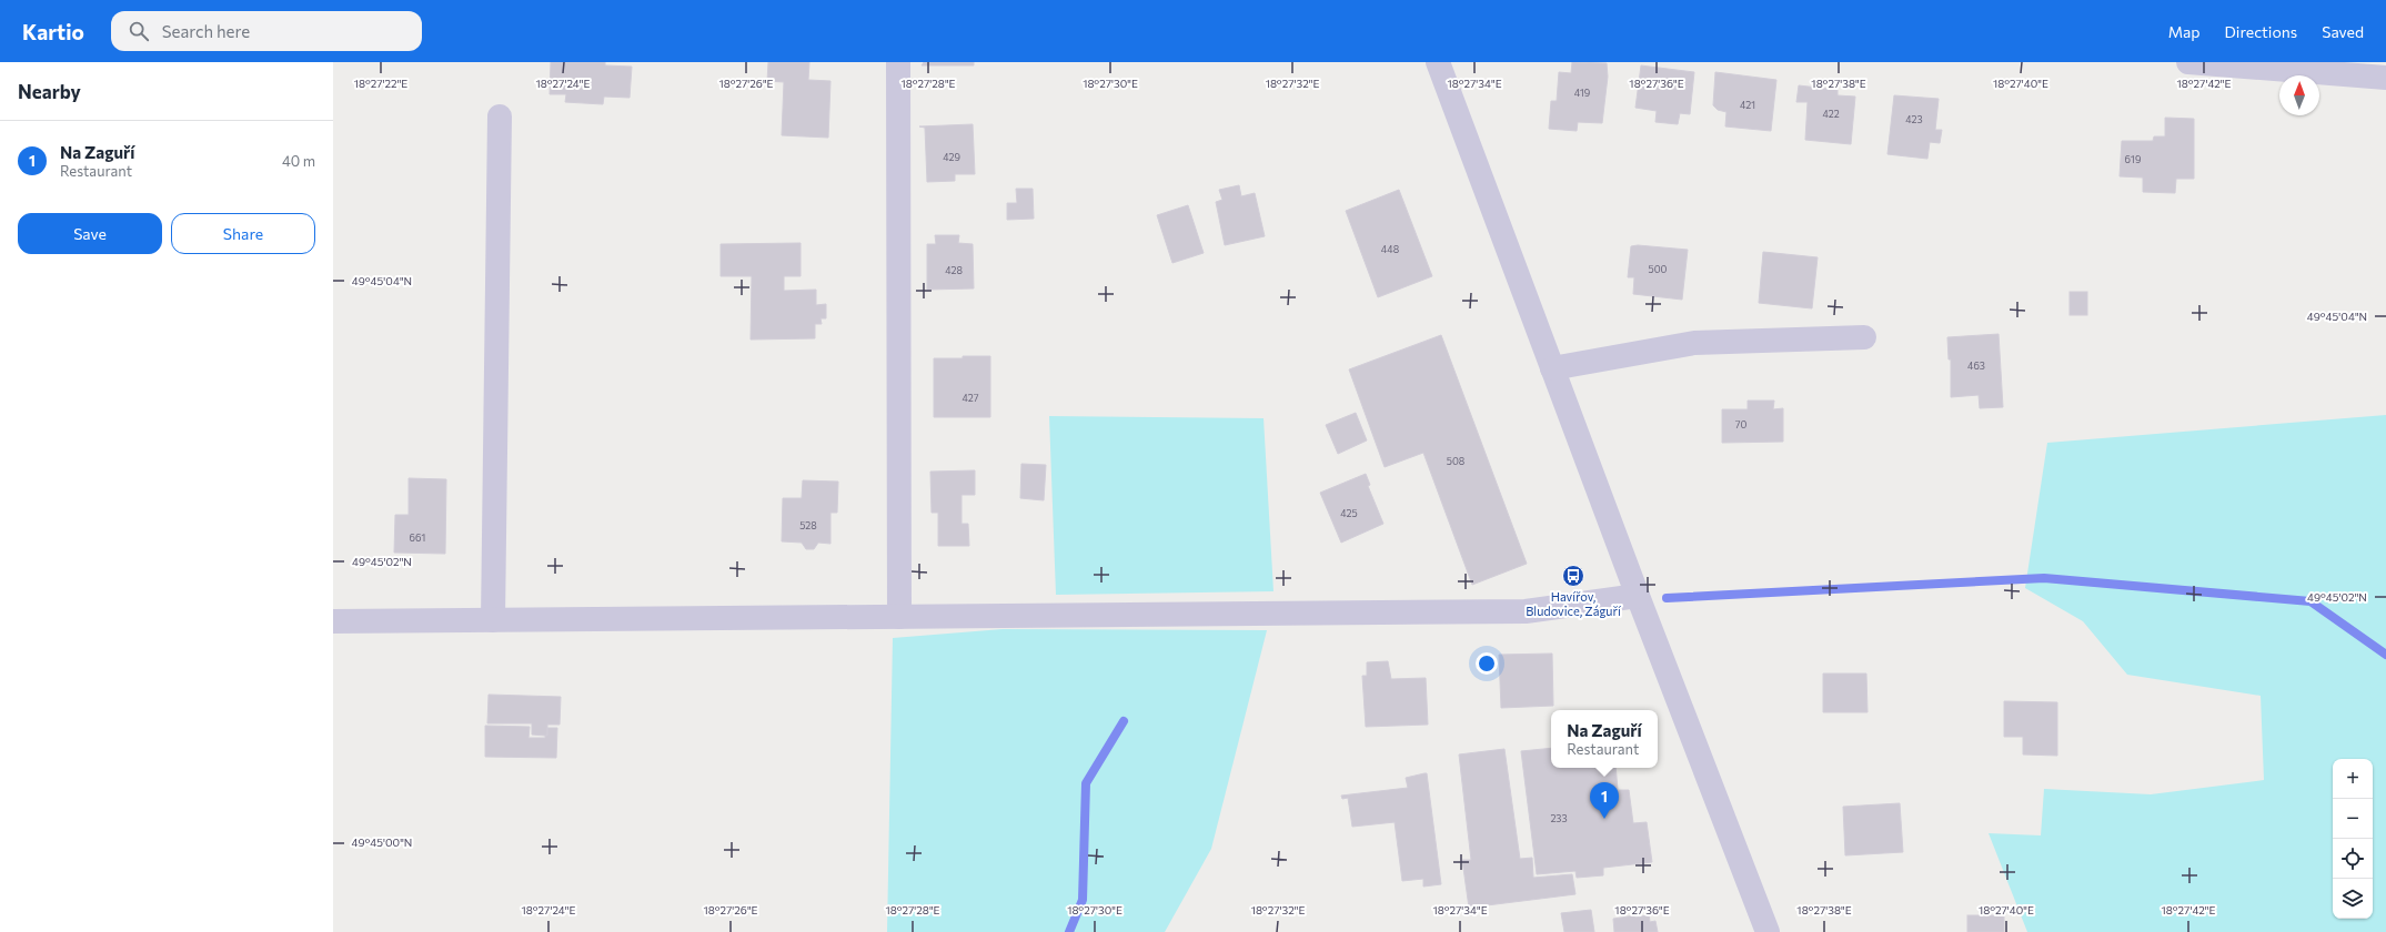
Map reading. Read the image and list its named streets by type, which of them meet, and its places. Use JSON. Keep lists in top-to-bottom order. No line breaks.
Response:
{"places":{"bus stop":["Havířov, Bludovice, Záguří"]},"house_numbers":["419","421","422","423","429","619","448","500","428","463","427","70","508","425","528","661","233"],"north":"top","page":{"header":"Kartio","search":"Search here","nav":["Map","Directions","Saved"],"heading":"Nearby","list":[{"mark":"1","name":"Na Zaguří","note":"Restaurant","value":"40 m"}],"buttons":["Save","Share"],"popup":["Na Zaguří","Restaurant"],"map_buttons":["+","−"],"pins":"1"},"coordinates":["18°27'22\"E","18°27'24\"E","18°27'26\"E","18°27'28\"E","18°27'30\"E","18°27'32\"E","18°27'34\"E","18°27'36\"E","18°27'38\"E","18°27'40\"E","18°27'42\"E","49°45'04\"N","49°45'02\"N","49°45'00\"N"]}
